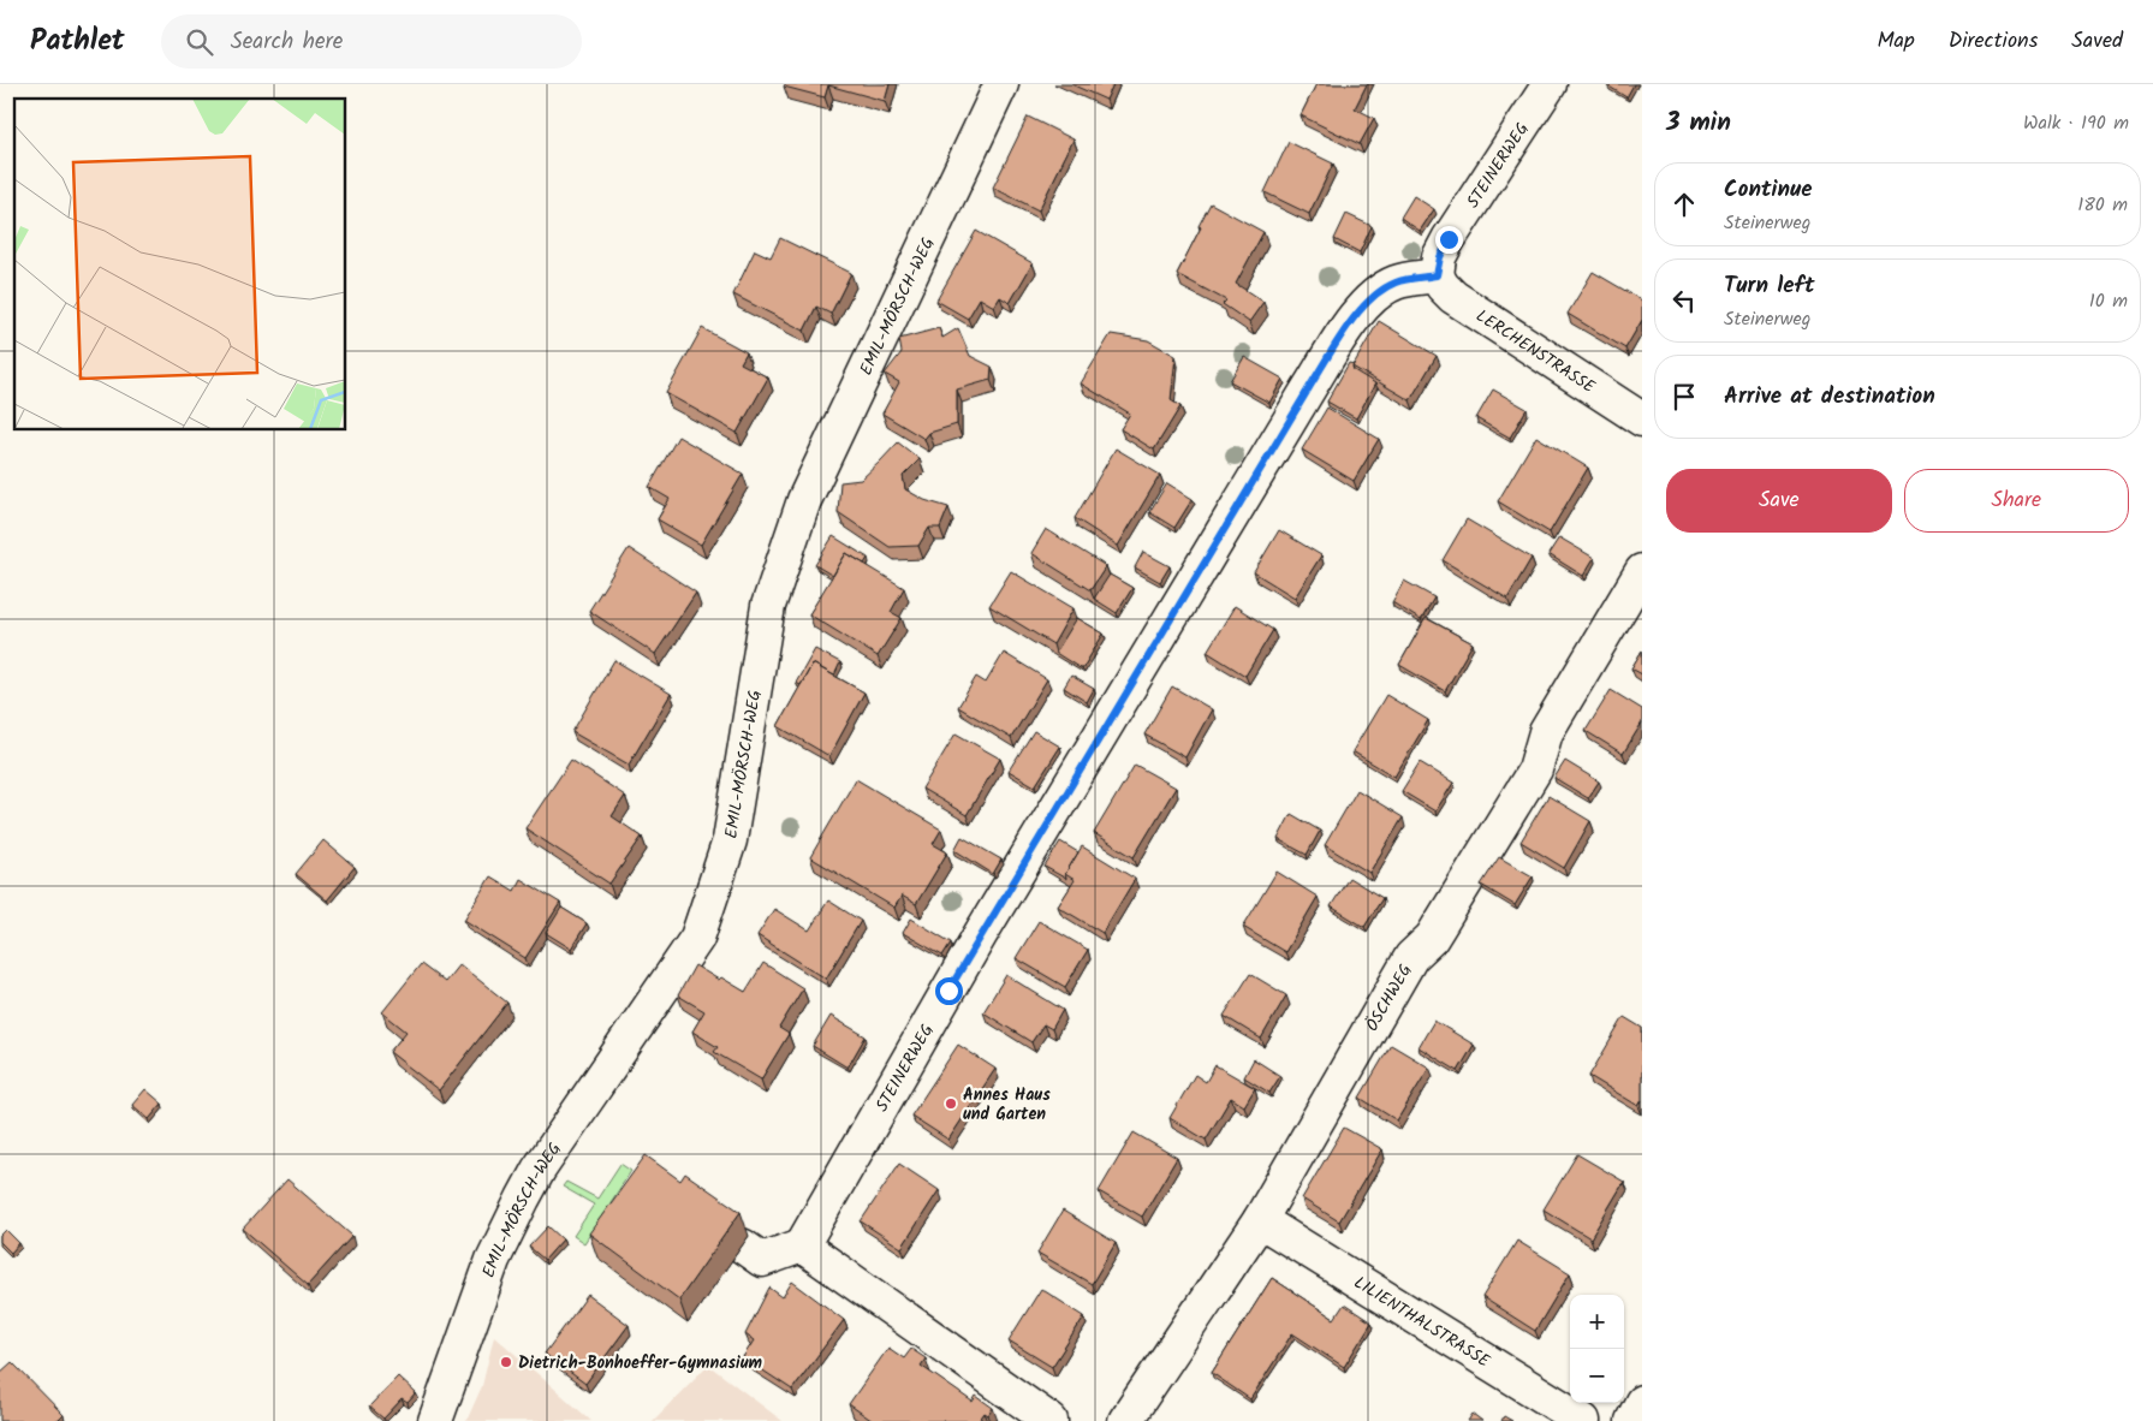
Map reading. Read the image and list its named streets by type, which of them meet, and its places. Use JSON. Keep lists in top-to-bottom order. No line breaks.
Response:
{"streets":{"street":["STEINERWEG","EMIL-MÖRSCH-WEG","LERCHENSTRASSE","ÖSCHWEG","LILIENTHALSTRASSE"]},"crossings":[["STEINERWEG","LERCHENSTRASSE"],["ÖSCHWEG","LILIENTHALSTRASSE"]],"places":["Annes Haus und Garten","Dietrich-Bonhoeffer-Gymnasium"],"page":{"header":"Pathlet","search":"Search here","nav":["Map","Directions","Saved"],"heading":["3 min","Walk · 190 m"],"list":[["Continue","Steinerweg","180 m"],["Turn left","Steinerweg","10 m"],"Arrive at destination"],"buttons":["Save","Share"],"map_buttons":["+","−"]}}
